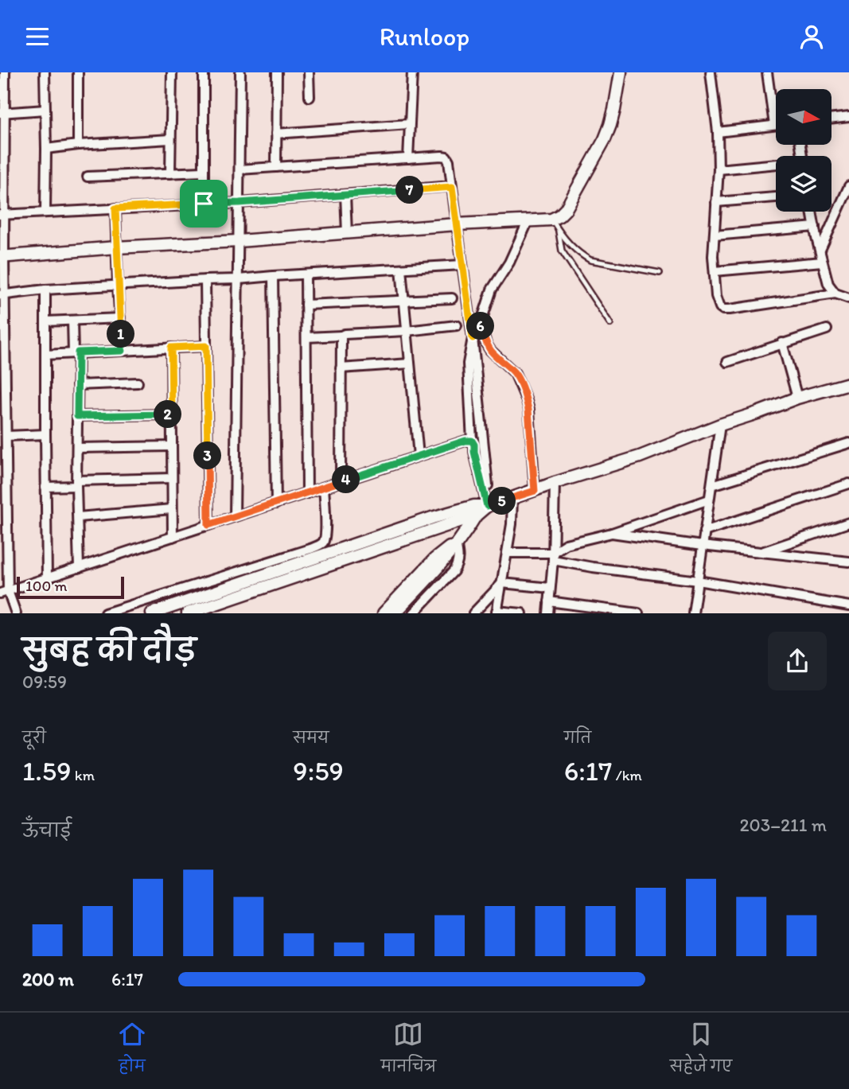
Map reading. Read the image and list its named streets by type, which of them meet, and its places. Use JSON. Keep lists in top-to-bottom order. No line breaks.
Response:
{"scale_bar":"100 m","north":"right","page":{"header":"Runloop","pins":["7","6","1","2","3","4","5"],"scale":"100 m","heading":["सुबह की दौड़","09:59"],"stats":[["दूरी","1.59 km"],["समय","9:59"],["गति","6:17 /km"]],"chart":["ऊँचाई","203–211 m"],"list":[{"name":"200 m","note":"6:17"}],"tabs":["होम","मानचित्र","सहेजे गए"]}}
